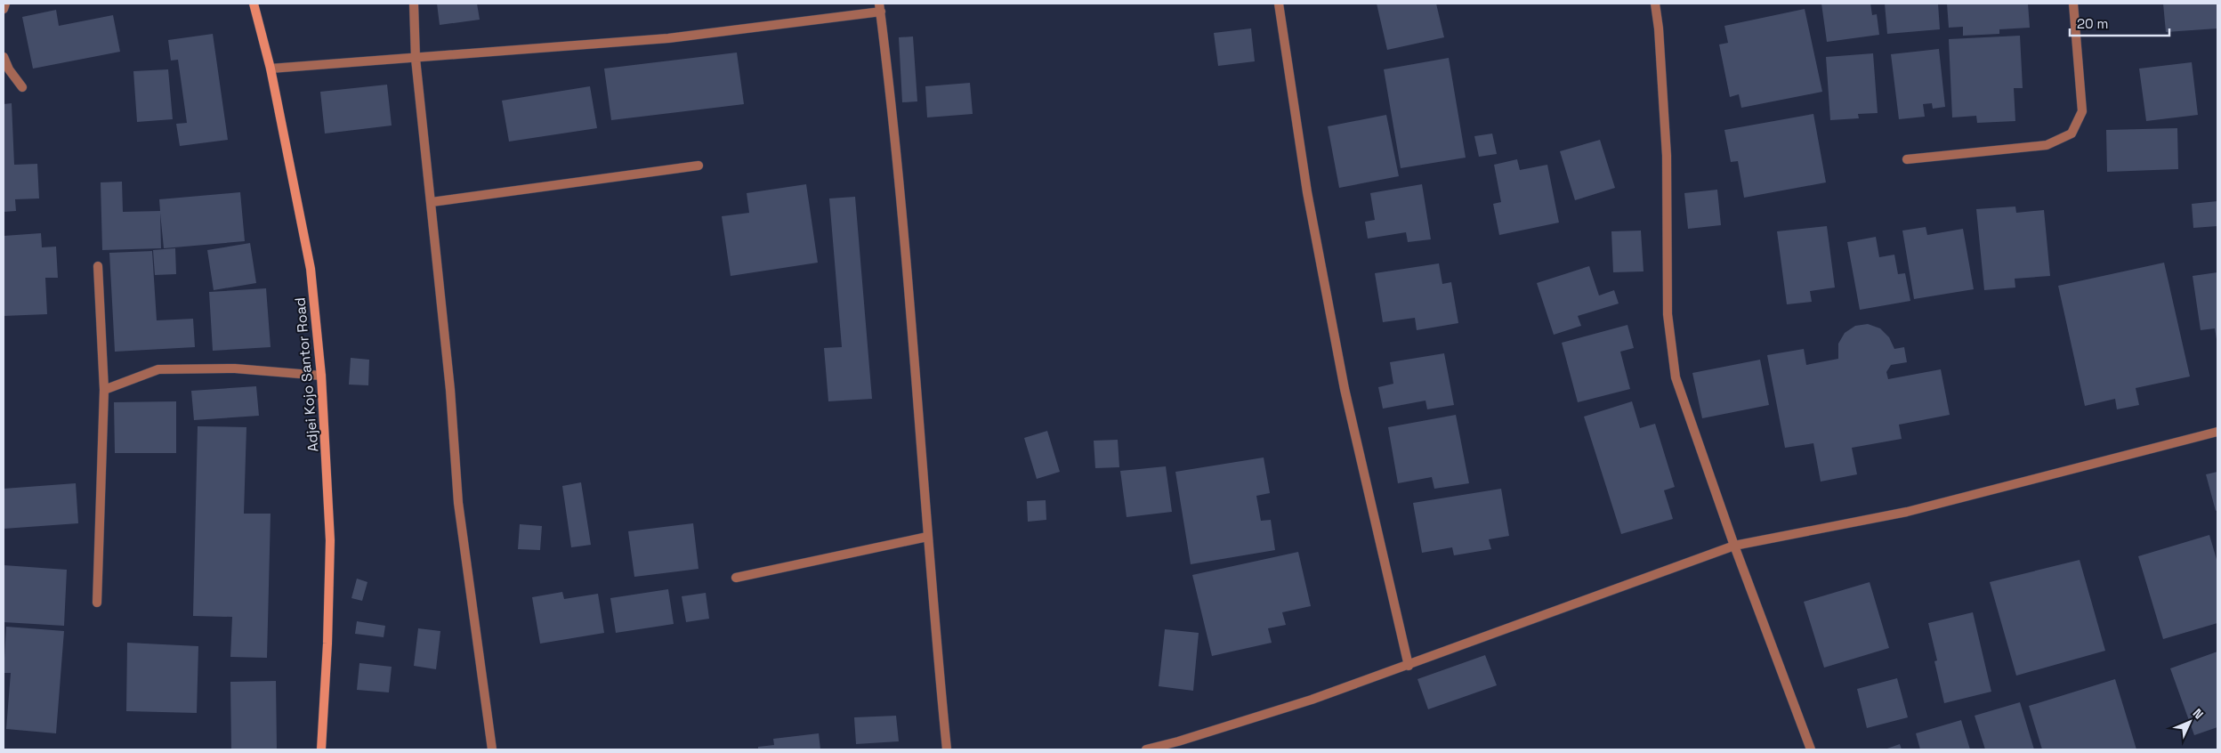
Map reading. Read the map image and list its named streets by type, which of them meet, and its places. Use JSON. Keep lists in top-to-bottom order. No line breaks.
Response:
{"streets":{"street":["Adjei Kojo Santor Road"]},"scale_bar":"20 m","north":"top right"}
